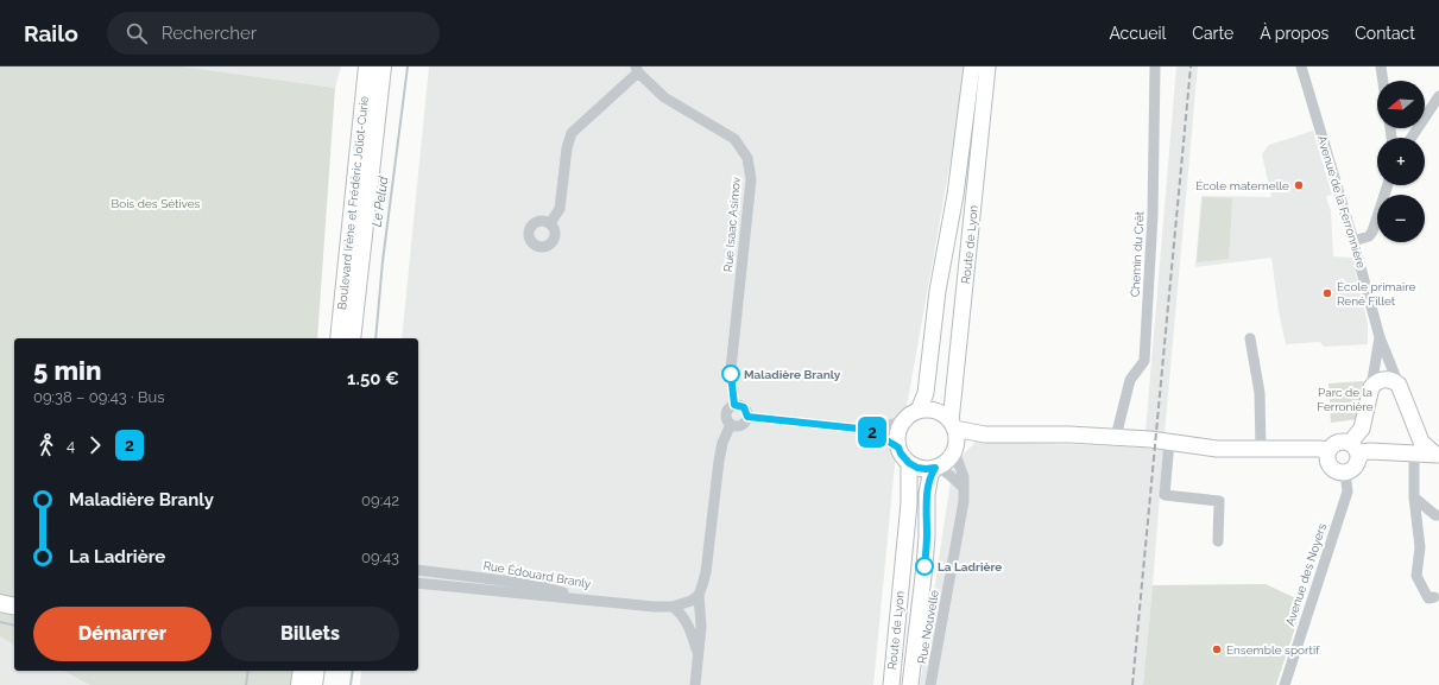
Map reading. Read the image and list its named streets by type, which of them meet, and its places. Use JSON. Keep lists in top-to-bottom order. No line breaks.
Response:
{"streets":{"main road":["Avenue de la Ferronnière","Boulevard Irène et Frédéric Joliot-Curie","Route de Lyon"],"street":["Rue Isaac Asimov","Chemin du Crêt","Rue Édouard Branly","Avenue des Noyers","Rue Nouvelle"]},"crossings":[["Avenue de la Ferronnière","Avenue des Noyers"],["Route de Lyon","Rue Nouvelle"]],"water":["Le Pelud"],"parks":["Bois des Sétives","Parc de la Ferronière"],"places":["École maternelle","École primaire René Fillet","Maladière Branly","La Ladrière","Ensemble sportif"],"lines":["bus line 2"],"north":"left","page":{"header":"Railo","search":"Rechercher","nav":["Accueil","Carte","À propos","Contact"],"on_map":"2","map_buttons":["+","−"],"heading":["5 min","09:38 – 09:43 · Bus","1.50 €"],"legs":["4","2"],"list":[{"name":"Maladière Branly","value":"09:42"},{"name":"La Ladrière","value":"09:43"}],"buttons":["Démarrer","Billets"]}}
